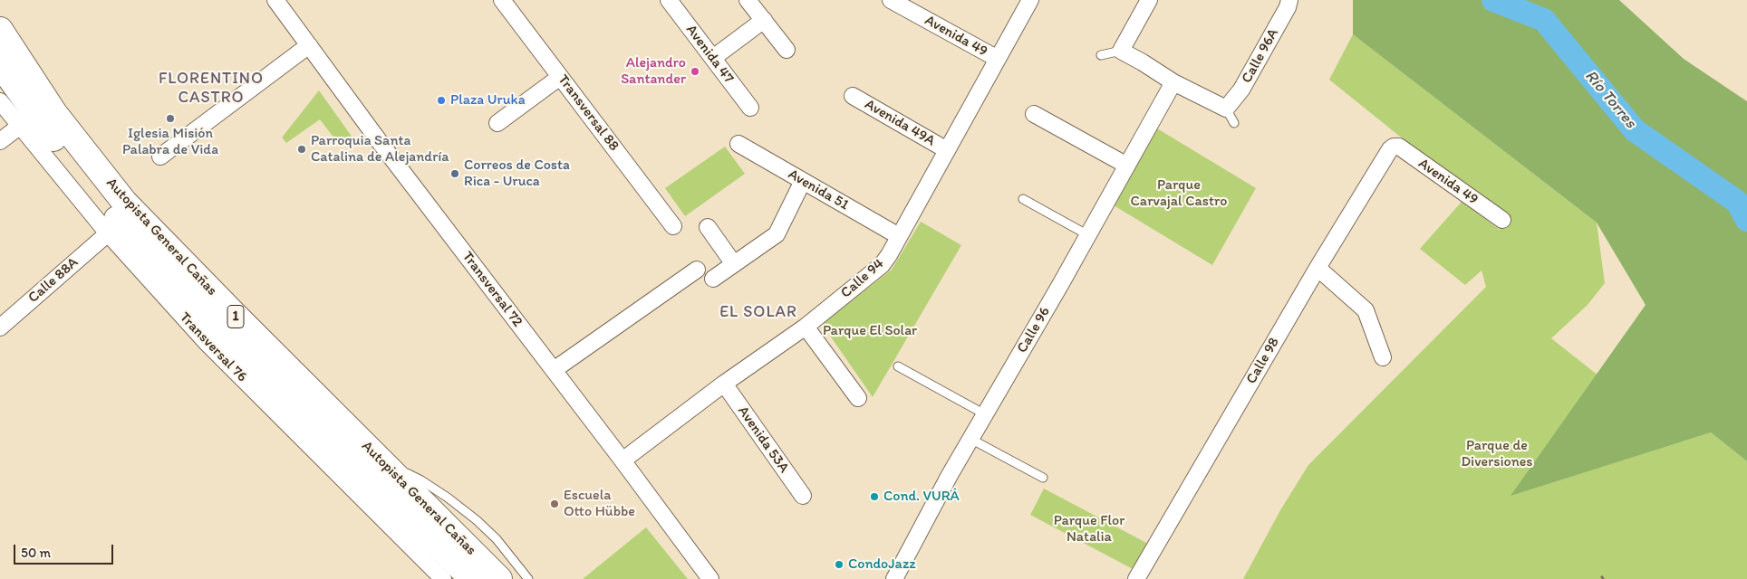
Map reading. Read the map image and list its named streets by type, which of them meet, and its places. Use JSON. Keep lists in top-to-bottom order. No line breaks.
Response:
{"streets":{"highway":["Autopista General Cañas","1"],"street":["Avenida 49","Avenida 47","Calle 96A","Transversal 88","Avenida 49A","Avenida 51","Calle 94","Calle 88A","Transversal 72","Calle 96","Transversal 76","Calle 98","Avenida 53A"]},"crossings":[["Avenida 49","Calle 94"],["Avenida 49","Calle 98"],["Avenida 49A","Calle 94"],["Avenida 51","Calle 94"],["Calle 94","Transversal 72"],["Calle 94","Avenida 53A"],["Calle 88A","Transversal 76"]],"districts":["FLORENTINO CASTRO","EL SOLAR"],"water":["Río Torres"],"parks":["Parque Carvajal Castro","Parque El Solar","Parque de Diversiones","Parque Flor Natalia"],"places":["Alejandro Santander","Plaza Uruka","Iglesia Misión Palabra de Vida","Parroquia Santa Catalina de Alejandría","Correos de Costa Rica - Uruca","Cond. VURÁ","Escuela Otto Hübbe","CondoJazz"],"scale_bar":"50 m"}
